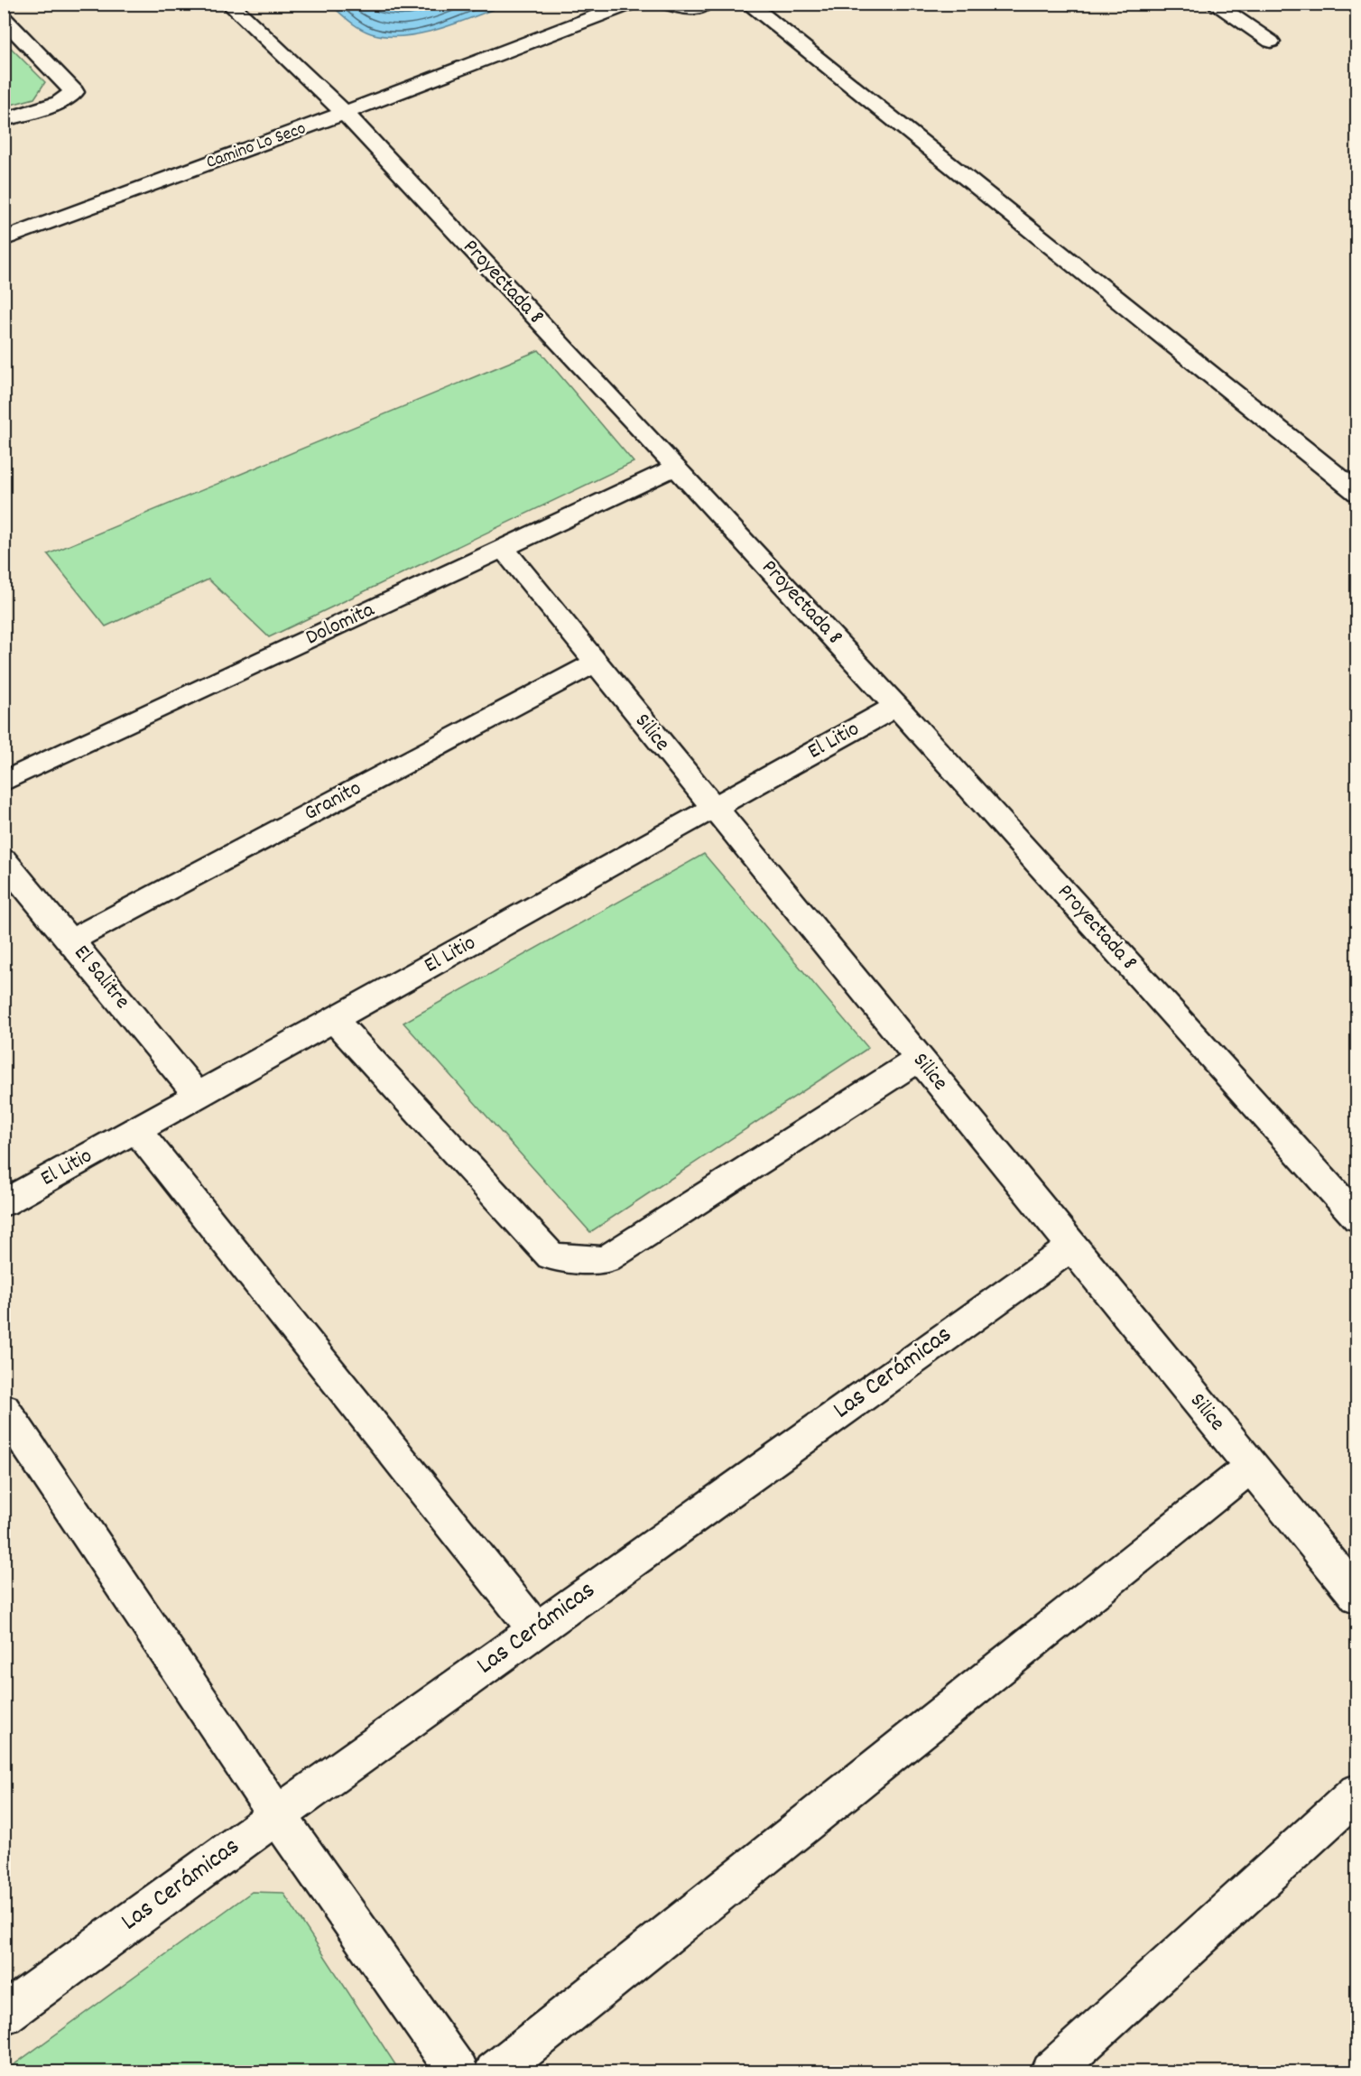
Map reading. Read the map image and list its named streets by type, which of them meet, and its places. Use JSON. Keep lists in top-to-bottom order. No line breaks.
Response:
{"streets":{"street":["Camino Lo Seco","Proyectada 8","Dolomita","Silice","El Litio","Granito","El Salitre","Las Cerámicas"]},"crossings":[["Camino Lo Seco","Proyectada 8"],["Proyectada 8","Dolomita"],["Proyectada 8","El Litio"],["Dolomita","Silice"],["Silice","El Litio"],["Silice","Granito"],["Silice","Las Cerámicas"],["El Litio","El Salitre"],["Granito","El Salitre"]]}
